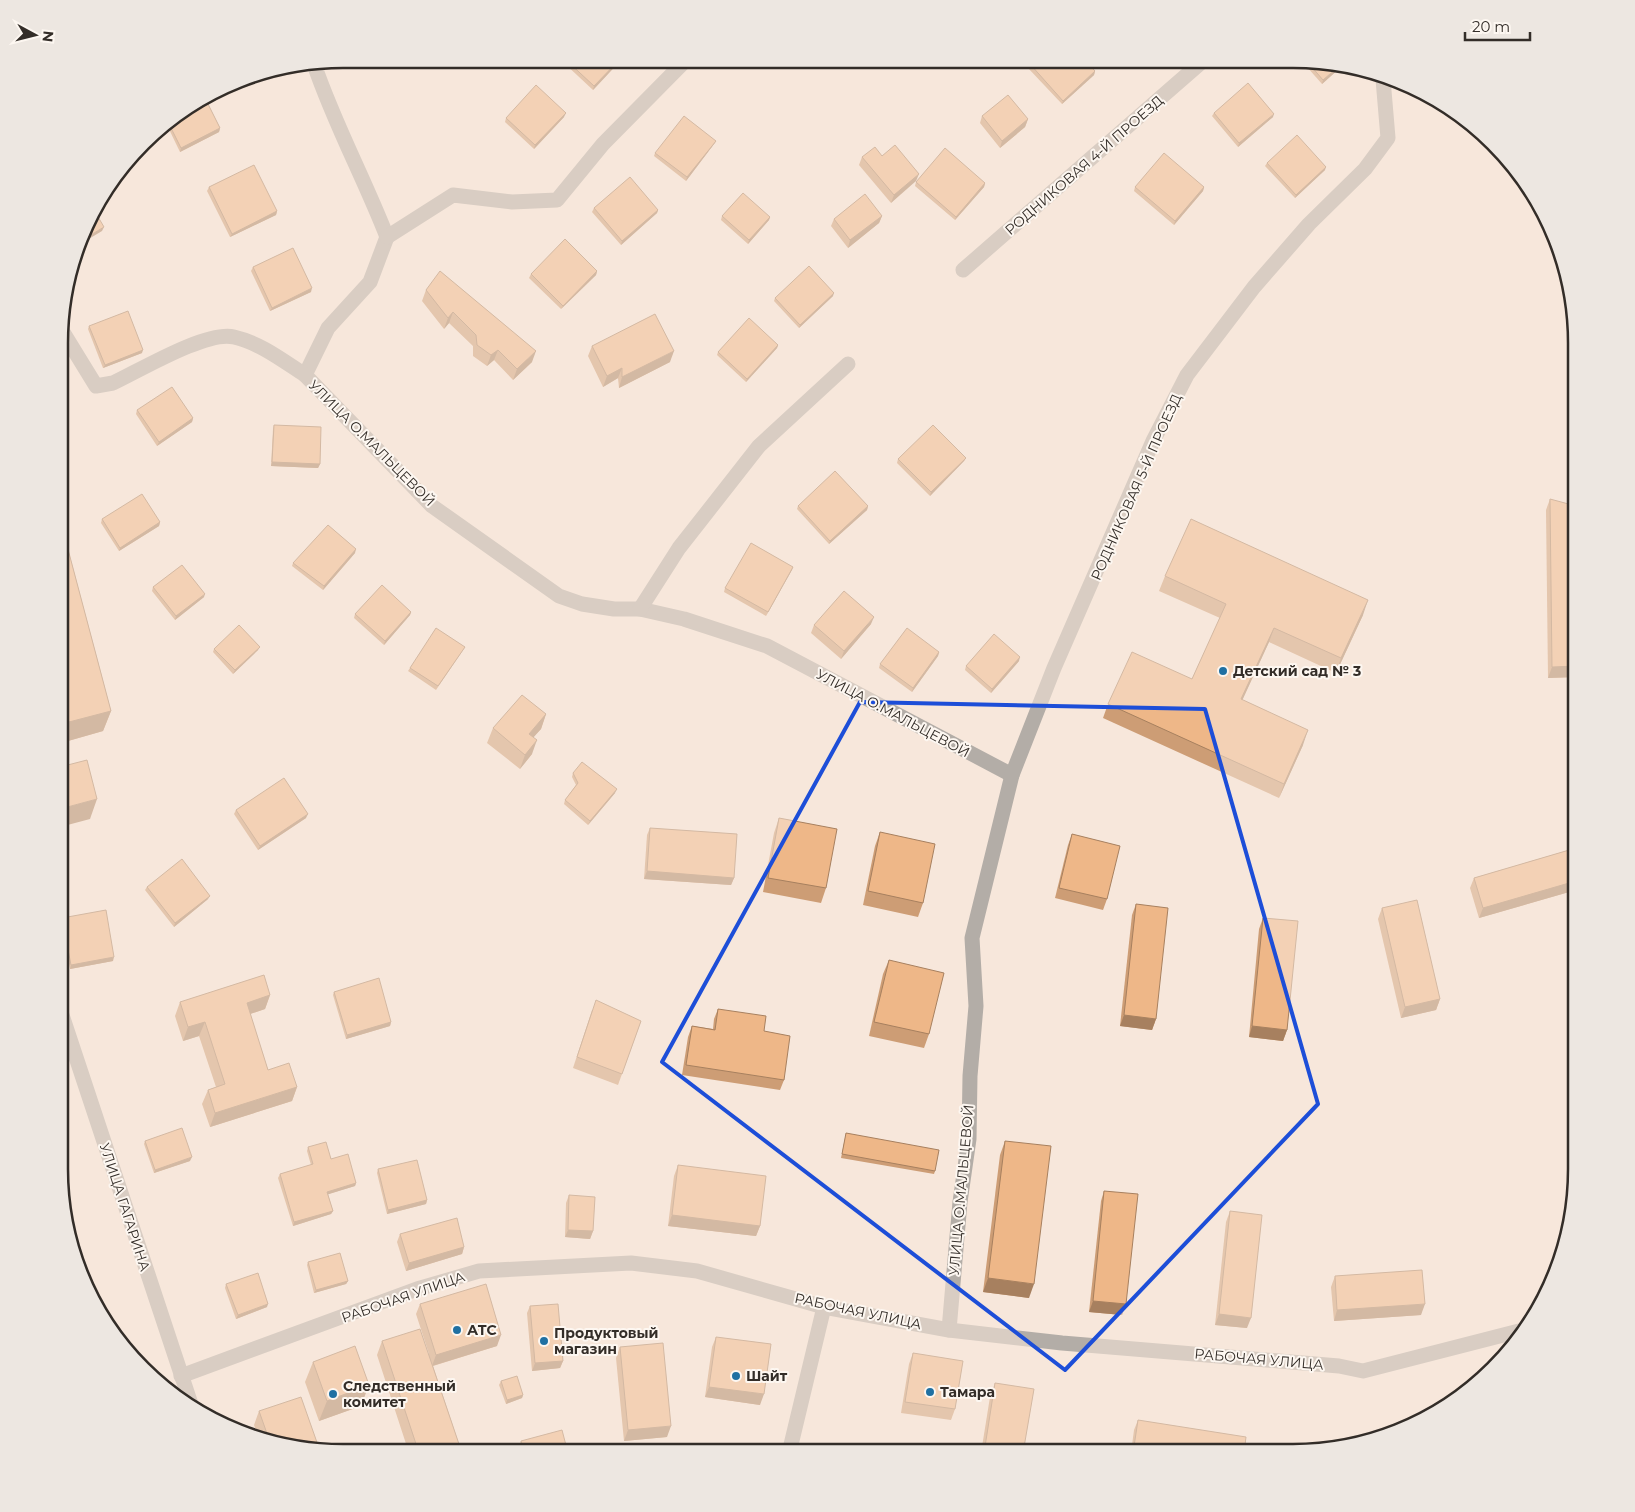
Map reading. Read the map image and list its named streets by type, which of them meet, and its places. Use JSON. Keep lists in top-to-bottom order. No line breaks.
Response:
{"streets":{"street":["РОДНИКОВАЯ 4-Й ПРОЕЗД","УЛИЦА О.МАЛЬЦЕВОЙ","РОДНИКОВАЯ 5-Й ПРОЕЗД","УЛИЦА ГАГАРИНА","РАБОЧАЯ УЛИЦА"]},"crossings":[["УЛИЦА О.МАЛЬЦЕВОЙ","РОДНИКОВАЯ 5-Й ПРОЕЗД"],["УЛИЦА О.МАЛЬЦЕВОЙ","РАБОЧАЯ УЛИЦА"],["УЛИЦА ГАГАРИНА","РАБОЧАЯ УЛИЦА"]],"places":["Детский сад № 3","АТС","Продуктовый магазин","Шайт","Тамара","Следственный комитет"],"scale_bar":"20 m","north":"right"}
